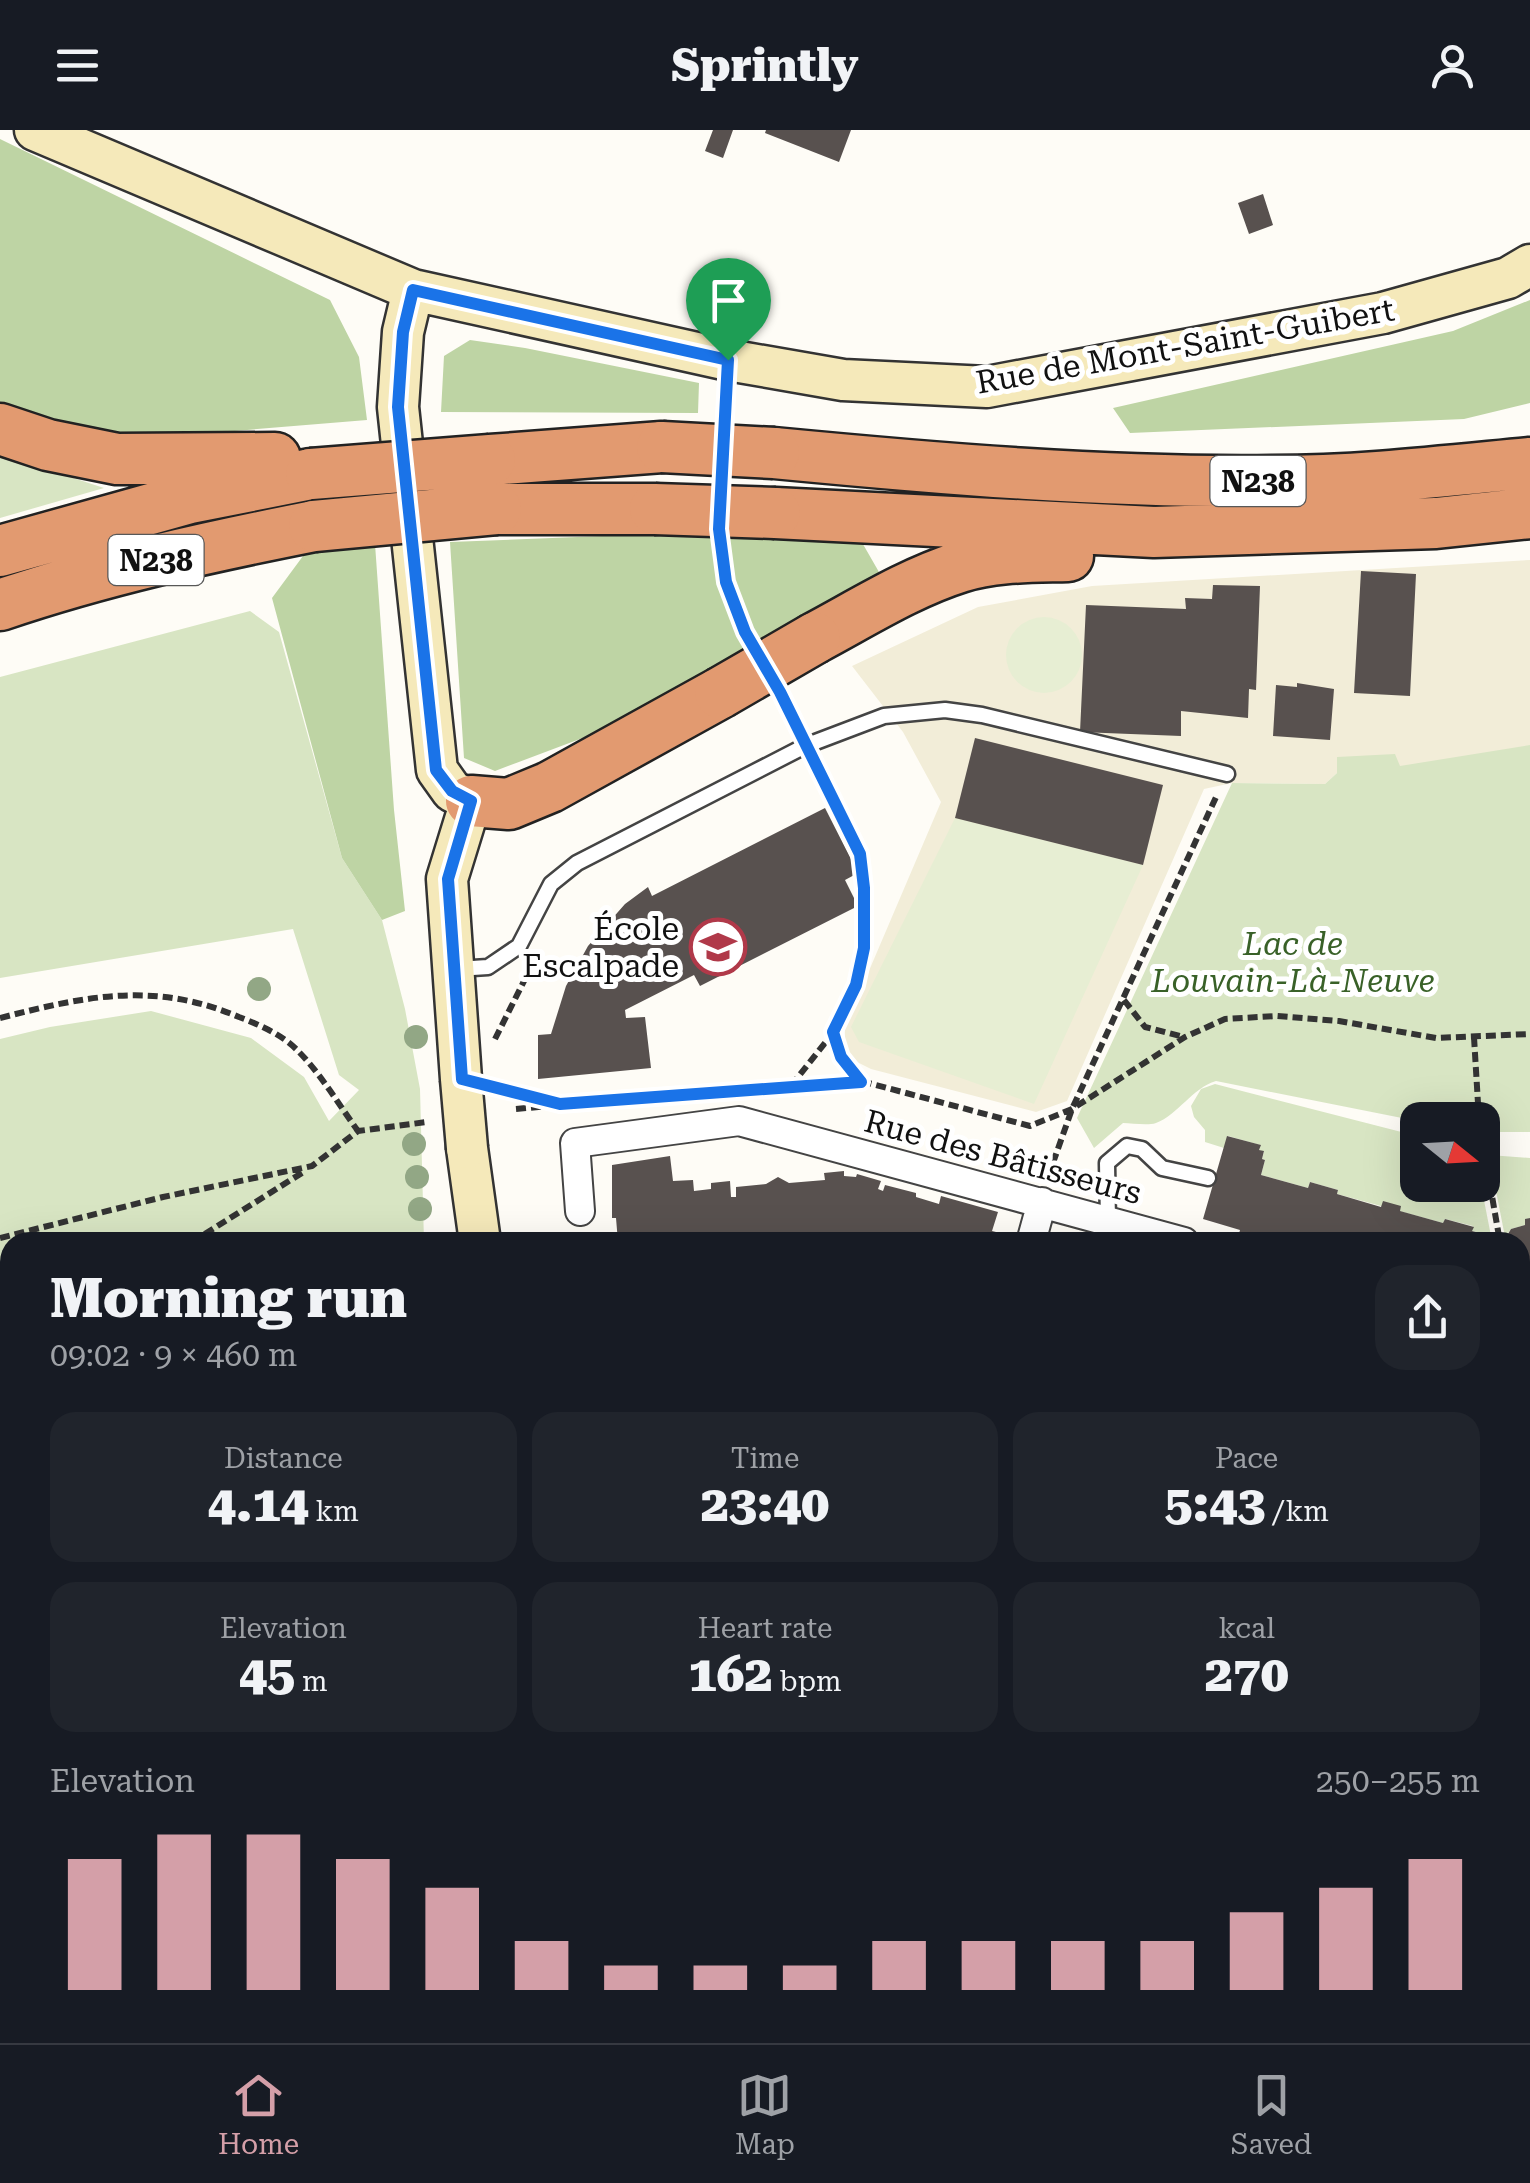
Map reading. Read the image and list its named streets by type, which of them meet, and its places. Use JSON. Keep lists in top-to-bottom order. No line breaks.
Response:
{"streets":{"highway":["N238"],"street":["Rue de Mont-Saint-Guibert","Rue des Bâtisseurs"]},"parks":["Lac de Louvain-Là-Neuve"],"places":{"school or university":["École Escalpade"]},"north":"right","page":{"header":"Sprintly","heading":["Morning run","09:02 · 9 × 460 m"],"stats":[["Distance","4.14 km"],["Time","23:40"],["Pace","5:43 /km"],["Elevation","45 m"],["Heart rate","162 bpm"],["kcal","270"]],"chart":["Elevation","250–255 m"],"tabs":["Home","Map","Saved"]}}
